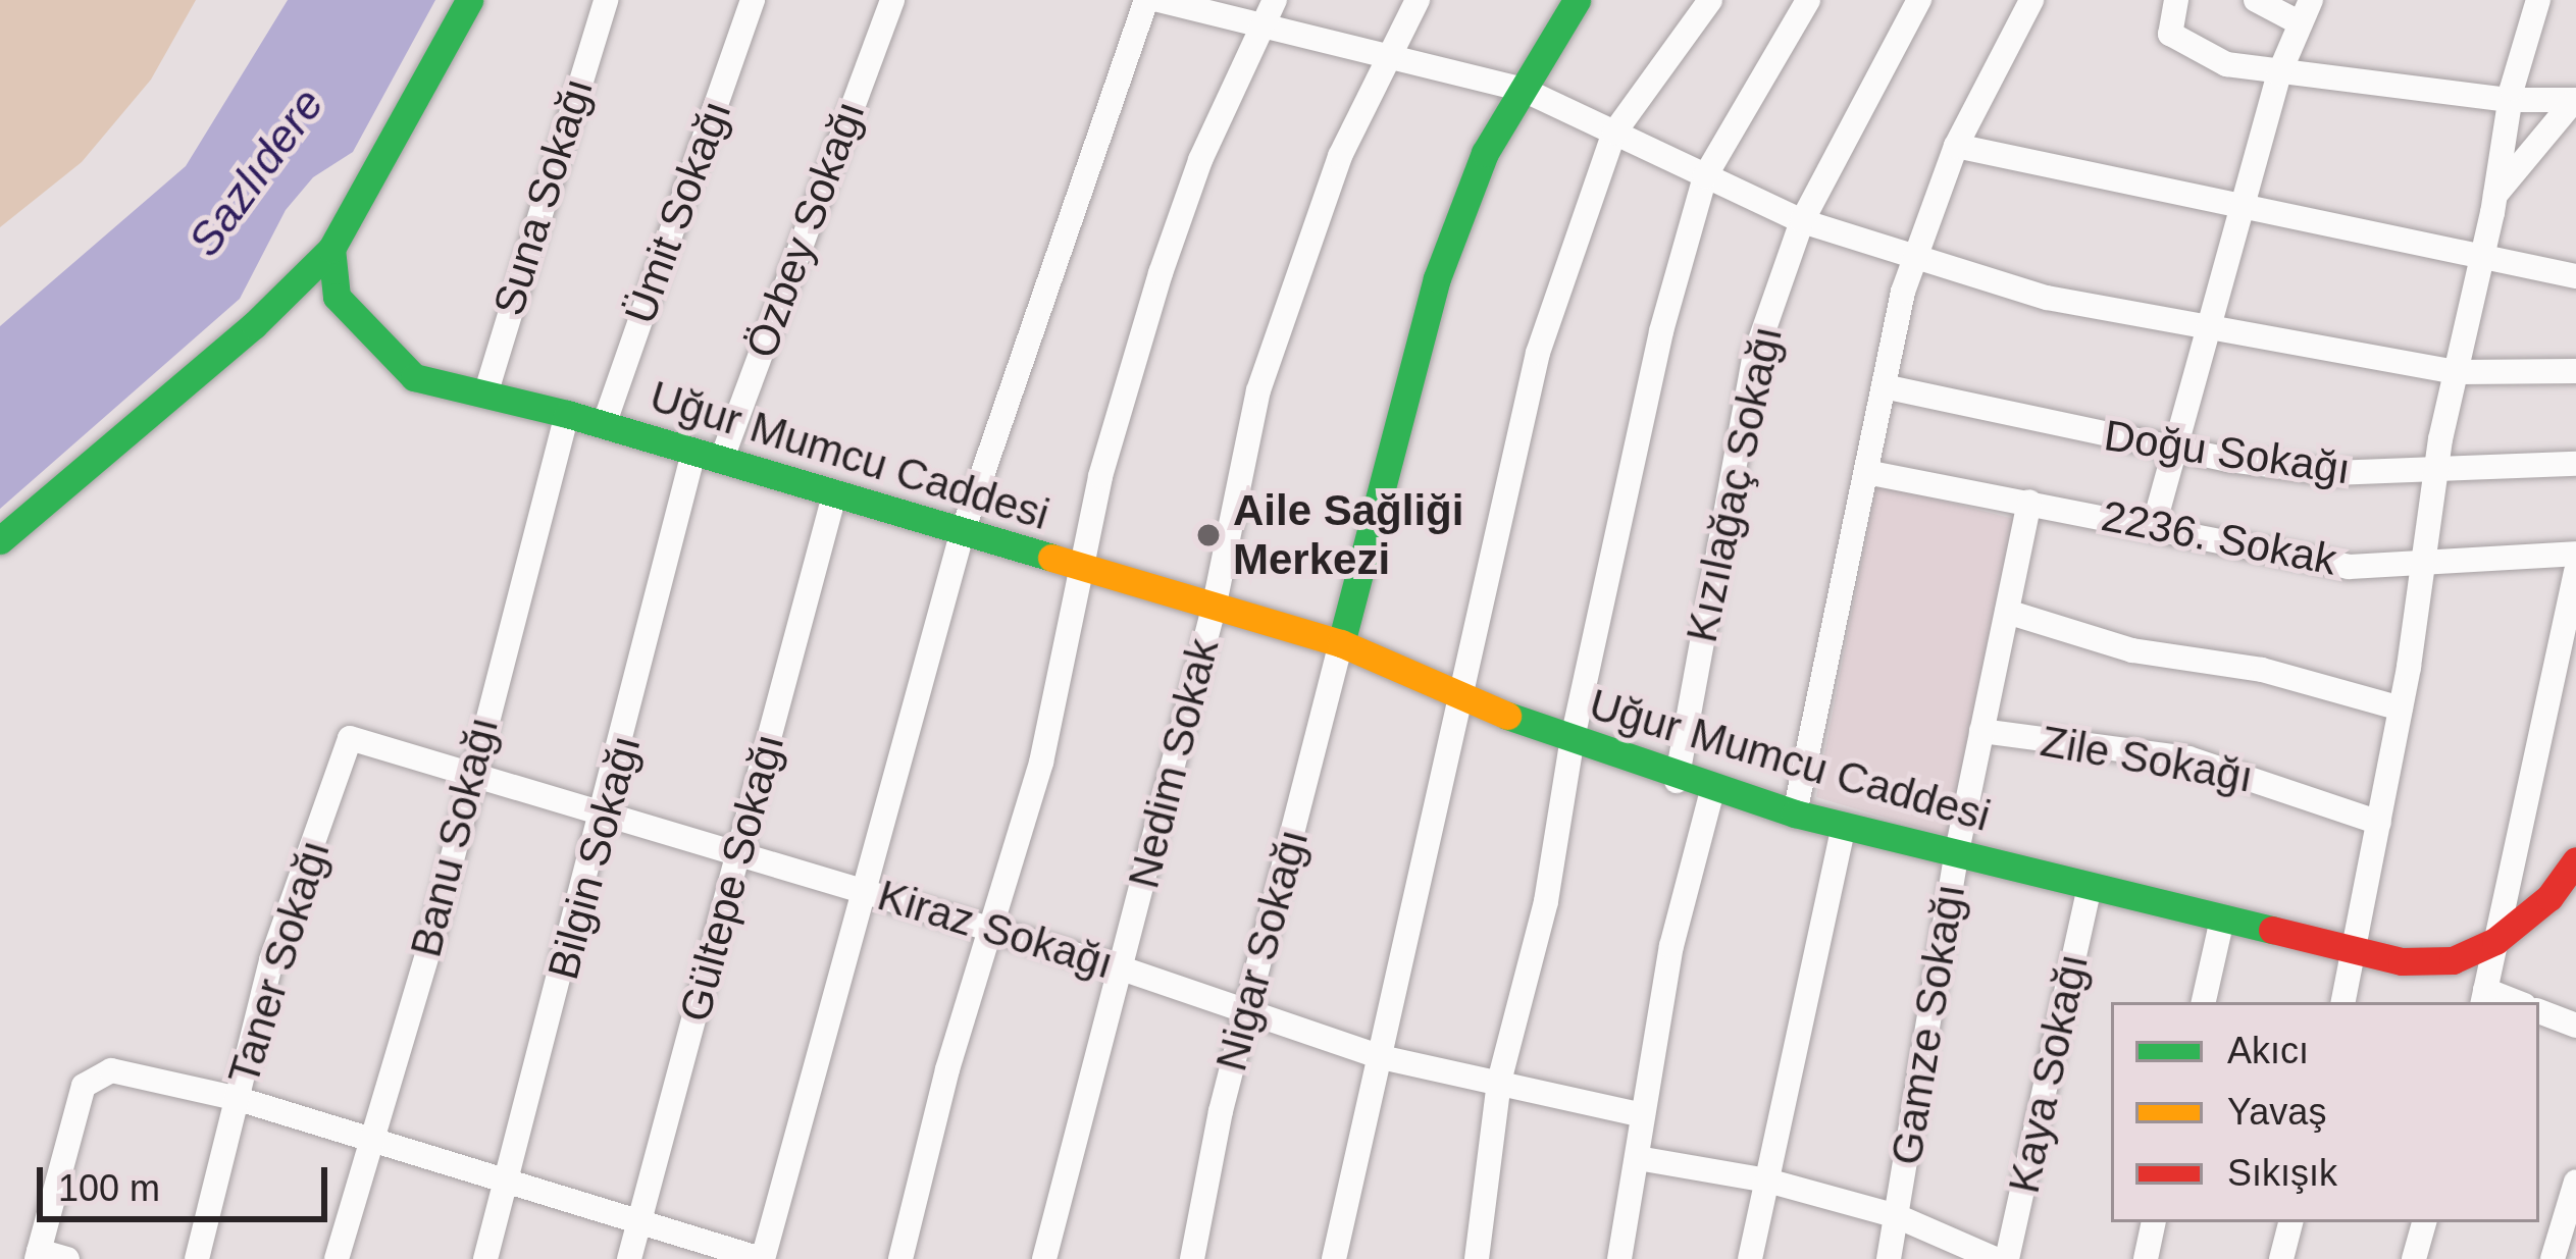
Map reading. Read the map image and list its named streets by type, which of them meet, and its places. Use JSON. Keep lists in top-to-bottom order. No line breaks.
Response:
{"streets":{"street":["Suna Sokağı","Ümit Sokağı","Özbey Sokağı","Doğu Sokağı","Uğur Mumcu Caddesi","Kızılağaç Sokağı","2236. Sokak","Zile Sokağı","Nedim Sokak","Banu Sokağı","Bilgin Sokağı","Gültepe Sokağı","Kiraz Sokağı","Nigar Sokağı","Taner Sokağı","Gamze Sokağı","Kaya Sokağı"]},"crossings":[["Suna Sokağı","Uğur Mumcu Caddesi"],["Ümit Sokağı","Uğur Mumcu Caddesi"],["Özbey Sokağı","Uğur Mumcu Caddesi"],["Özbey Sokağı","Bilgin Sokağı"],["Uğur Mumcu Caddesi","Kızılağaç Sokağı"],["Uğur Mumcu Caddesi","Nedim Sokak"],["Uğur Mumcu Caddesi","Banu Sokağı"],["Uğur Mumcu Caddesi","Bilgin Sokağı"],["Uğur Mumcu Caddesi","Gültepe Sokağı"],["Uğur Mumcu Caddesi","Nigar Sokağı"],["Uğur Mumcu Caddesi","Gamze Sokağı"],["Uğur Mumcu Caddesi","Kaya Sokağı"],["2236. Sokak","Gamze Sokağı"],["Zile Sokağı","Gamze Sokağı"],["Nedim Sokak","Kiraz Sokağı"],["Banu Sokağı","Kiraz Sokağı"],["Bilgin Sokağı","Kiraz Sokağı"],["Gültepe Sokağı","Kiraz Sokağı"],["Kiraz Sokağı","Nigar Sokağı"],["Kiraz Sokağı","Taner Sokağı"]],"water":["Sazlıdere"],"places":["Aile Sağliği Merkezi"],"legend":["Akıcı","Yavaş","Sıkışık"],"scale_bar":"100 m"}
